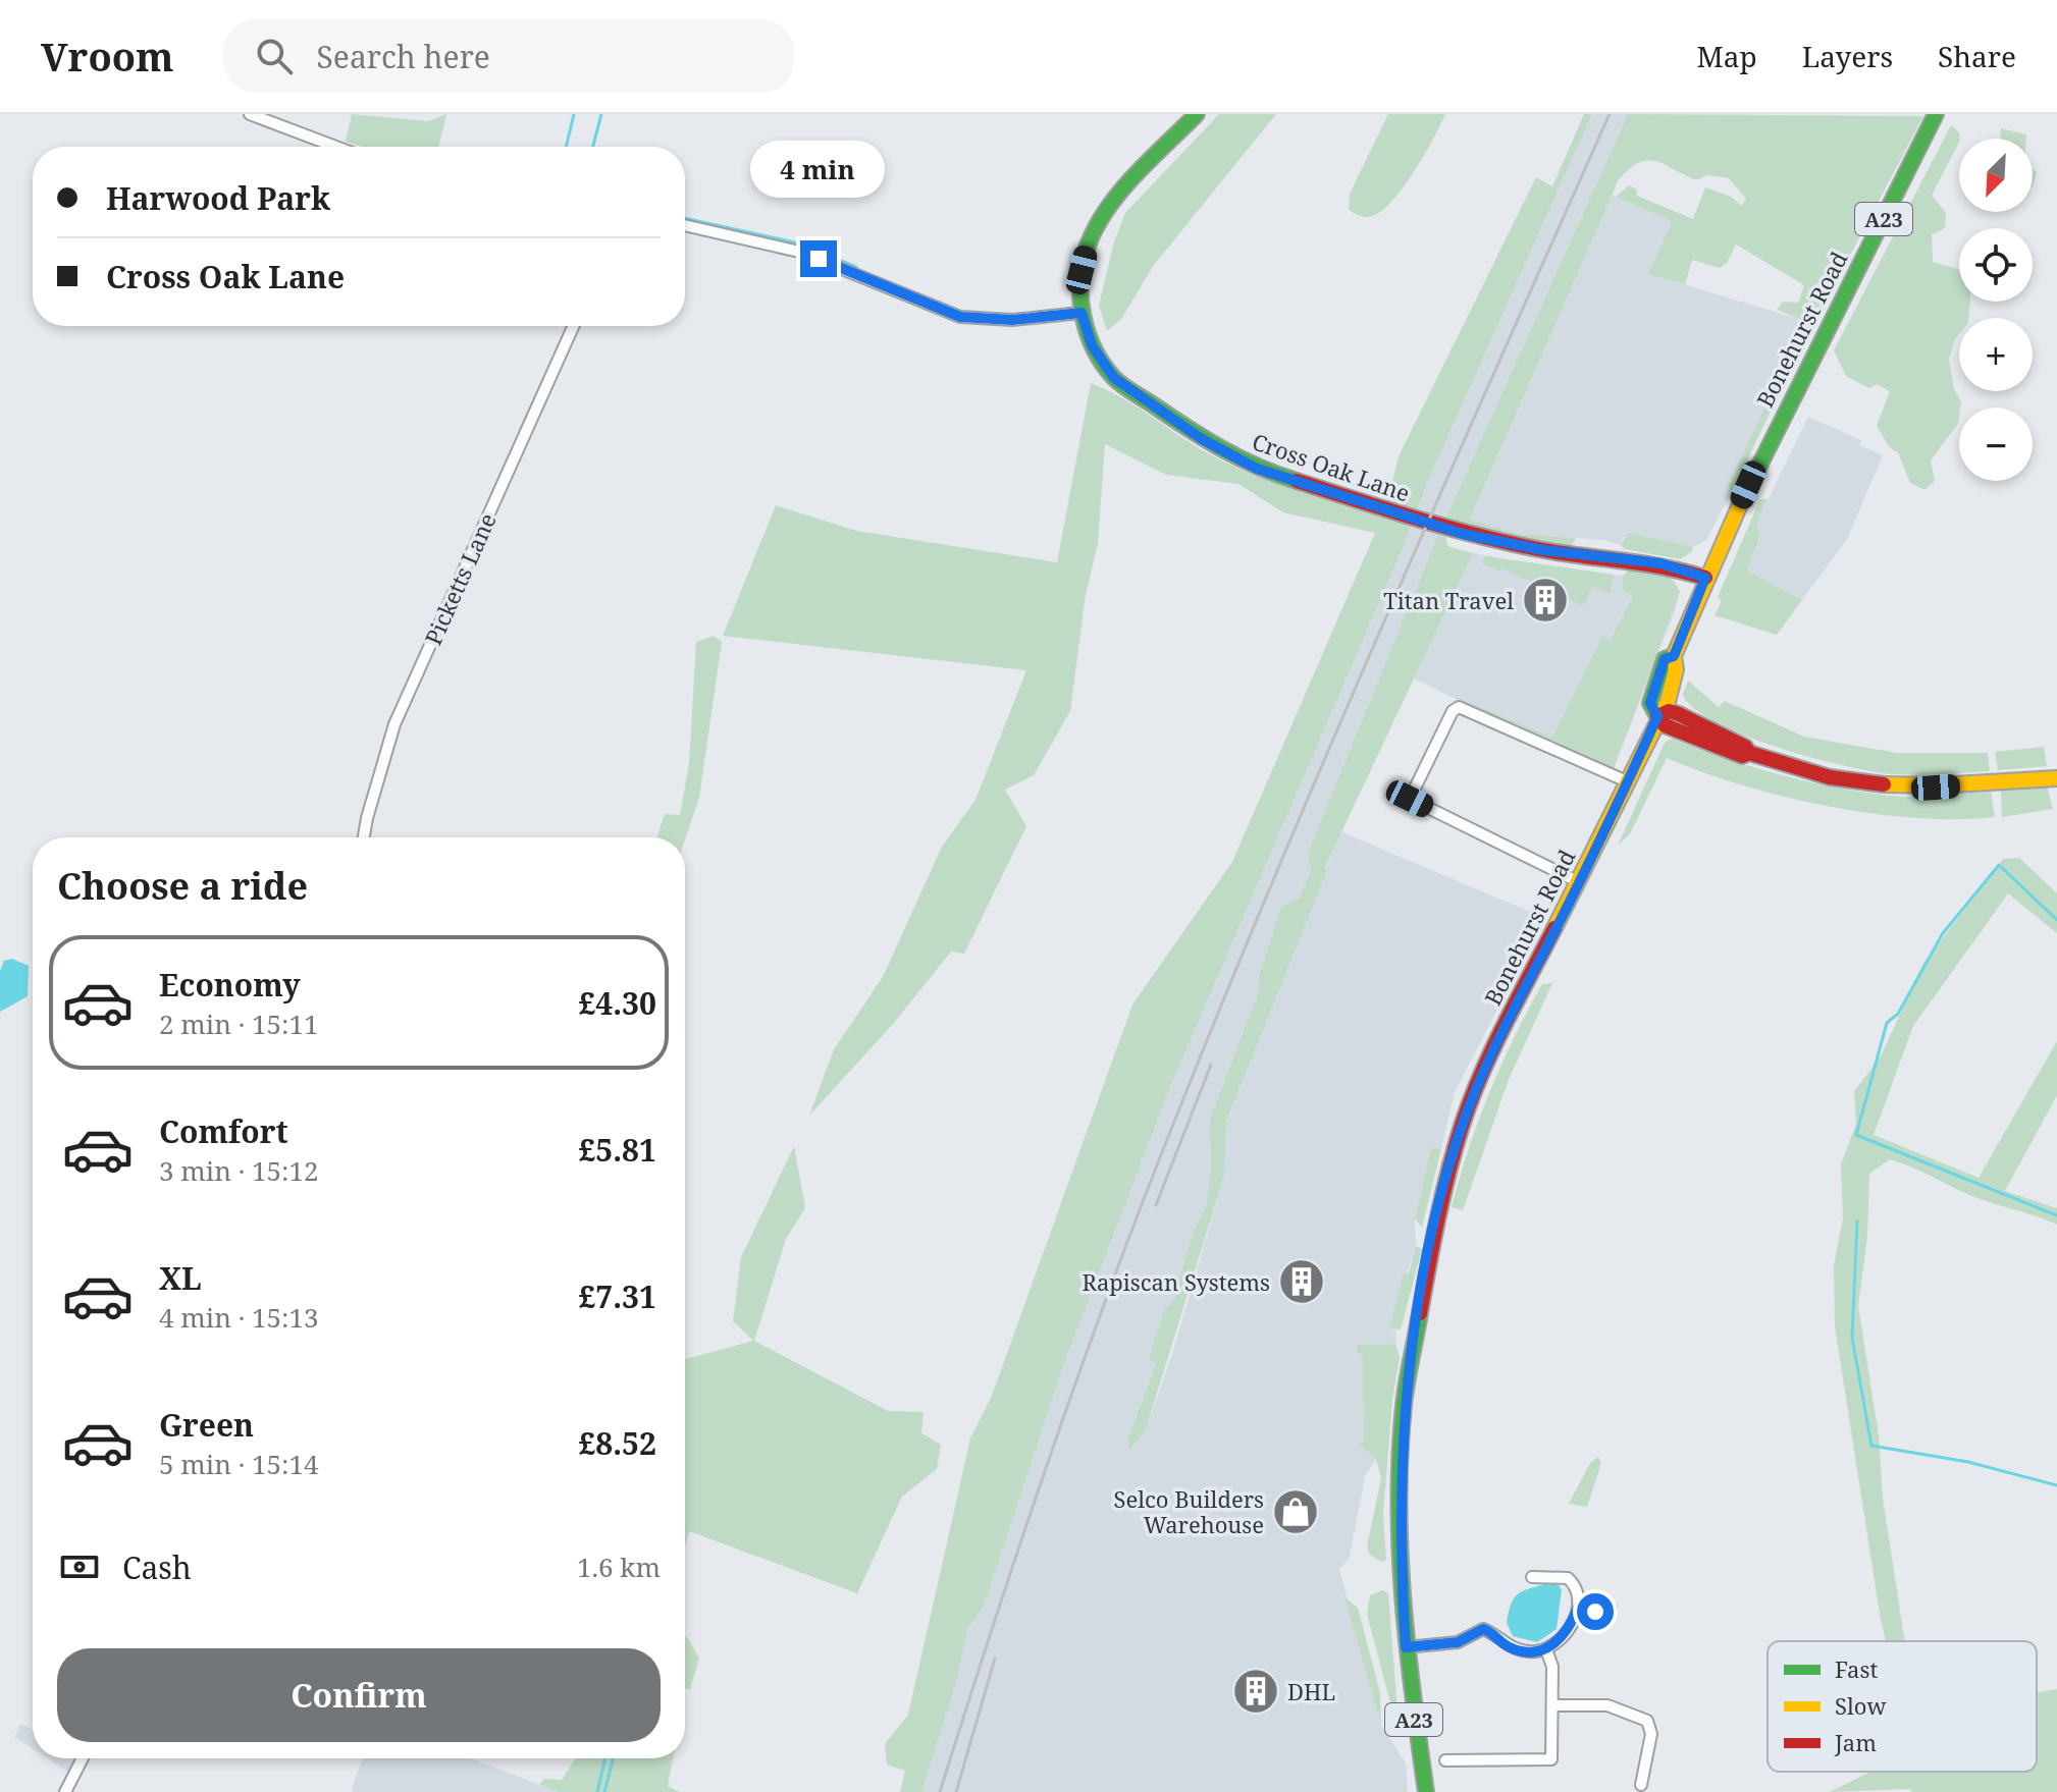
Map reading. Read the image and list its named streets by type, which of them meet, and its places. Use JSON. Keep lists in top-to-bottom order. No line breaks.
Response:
{"streets":{"main road":["A23","Bonehurst Road","Cross Oak Lane"],"street":["Picketts Lane"]},"crossings":[["Bonehurst Road","Cross Oak Lane"]],"places":{"building":["Titan Travel","Rapiscan Systems","DHL"],"shop":["Selco Builders Warehouse"]},"legend":["Fast","Slow","Jam"],"north":"bottom left","page":{"header":"Vroom","search":"Search here","nav":["Map","Layers","Share"],"map_buttons":["+","−"],"bubble":"4 min","banner":["Harwood Park","Cross Oak Lane"],"heading":"Choose a ride","list":[{"name":"Economy","note":"2 min · 15:11","value":"£4.30"},{"name":"Comfort","note":"3 min · 15:12","value":"£5.81"},{"name":"XL","note":"4 min · 15:13","value":"£7.31"},{"name":"Green","note":"5 min · 15:14","value":"£8.52"}],"pay":["Cash","1.6 km"],"buttons":"Confirm"}}
